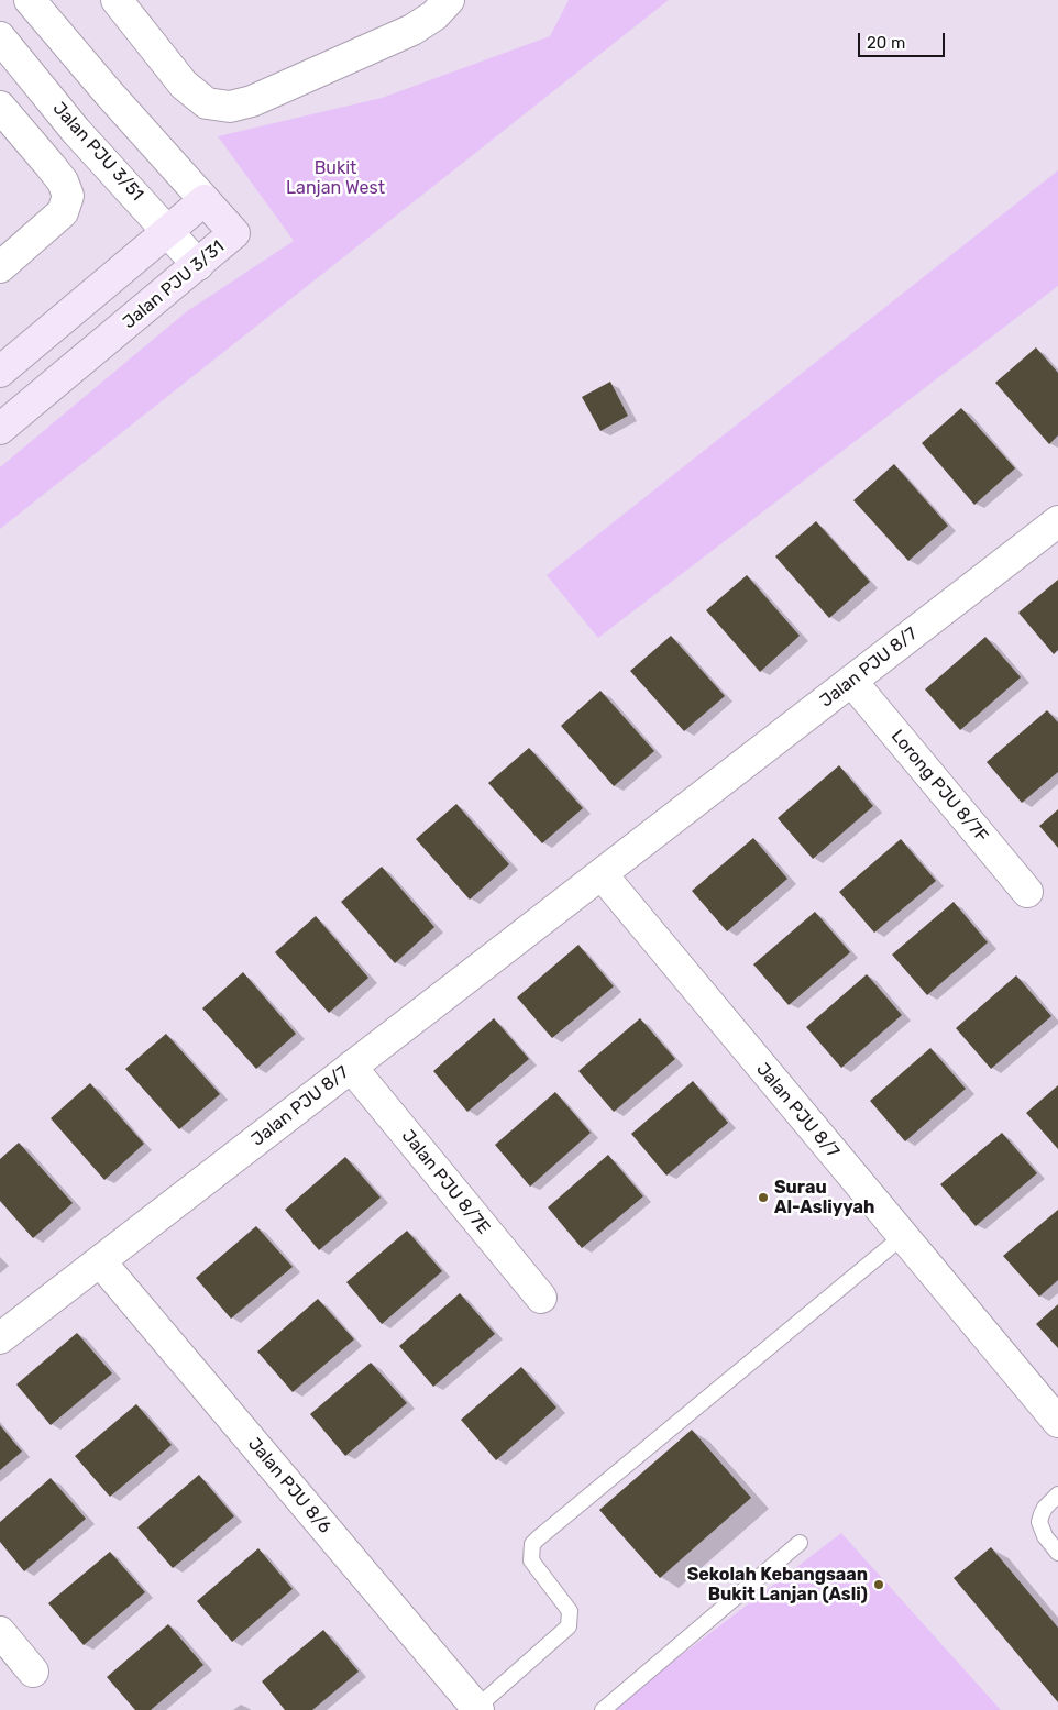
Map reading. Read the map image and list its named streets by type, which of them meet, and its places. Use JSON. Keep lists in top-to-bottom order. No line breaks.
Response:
{"streets":{"street":["Jalan PJU 3/51","Jalan PJU 3/31","Jalan PJU 8/7","Lorong PJU 8/7F","Jalan PJU 8/7E","Jalan PJU 8/6"]},"crossings":[["Jalan PJU 3/51","Jalan PJU 3/31"],["Jalan PJU 8/7","Lorong PJU 8/7F"],["Jalan PJU 8/7","Jalan PJU 8/7E"],["Jalan PJU 8/7","Jalan PJU 8/6"]],"parks":["Bukit Lanjan West"],"places":["Surau Al-Asliyyah","Sekolah Kebangsaan Bukit Lanjan (Asli)"],"scale_bar":"20 m"}
